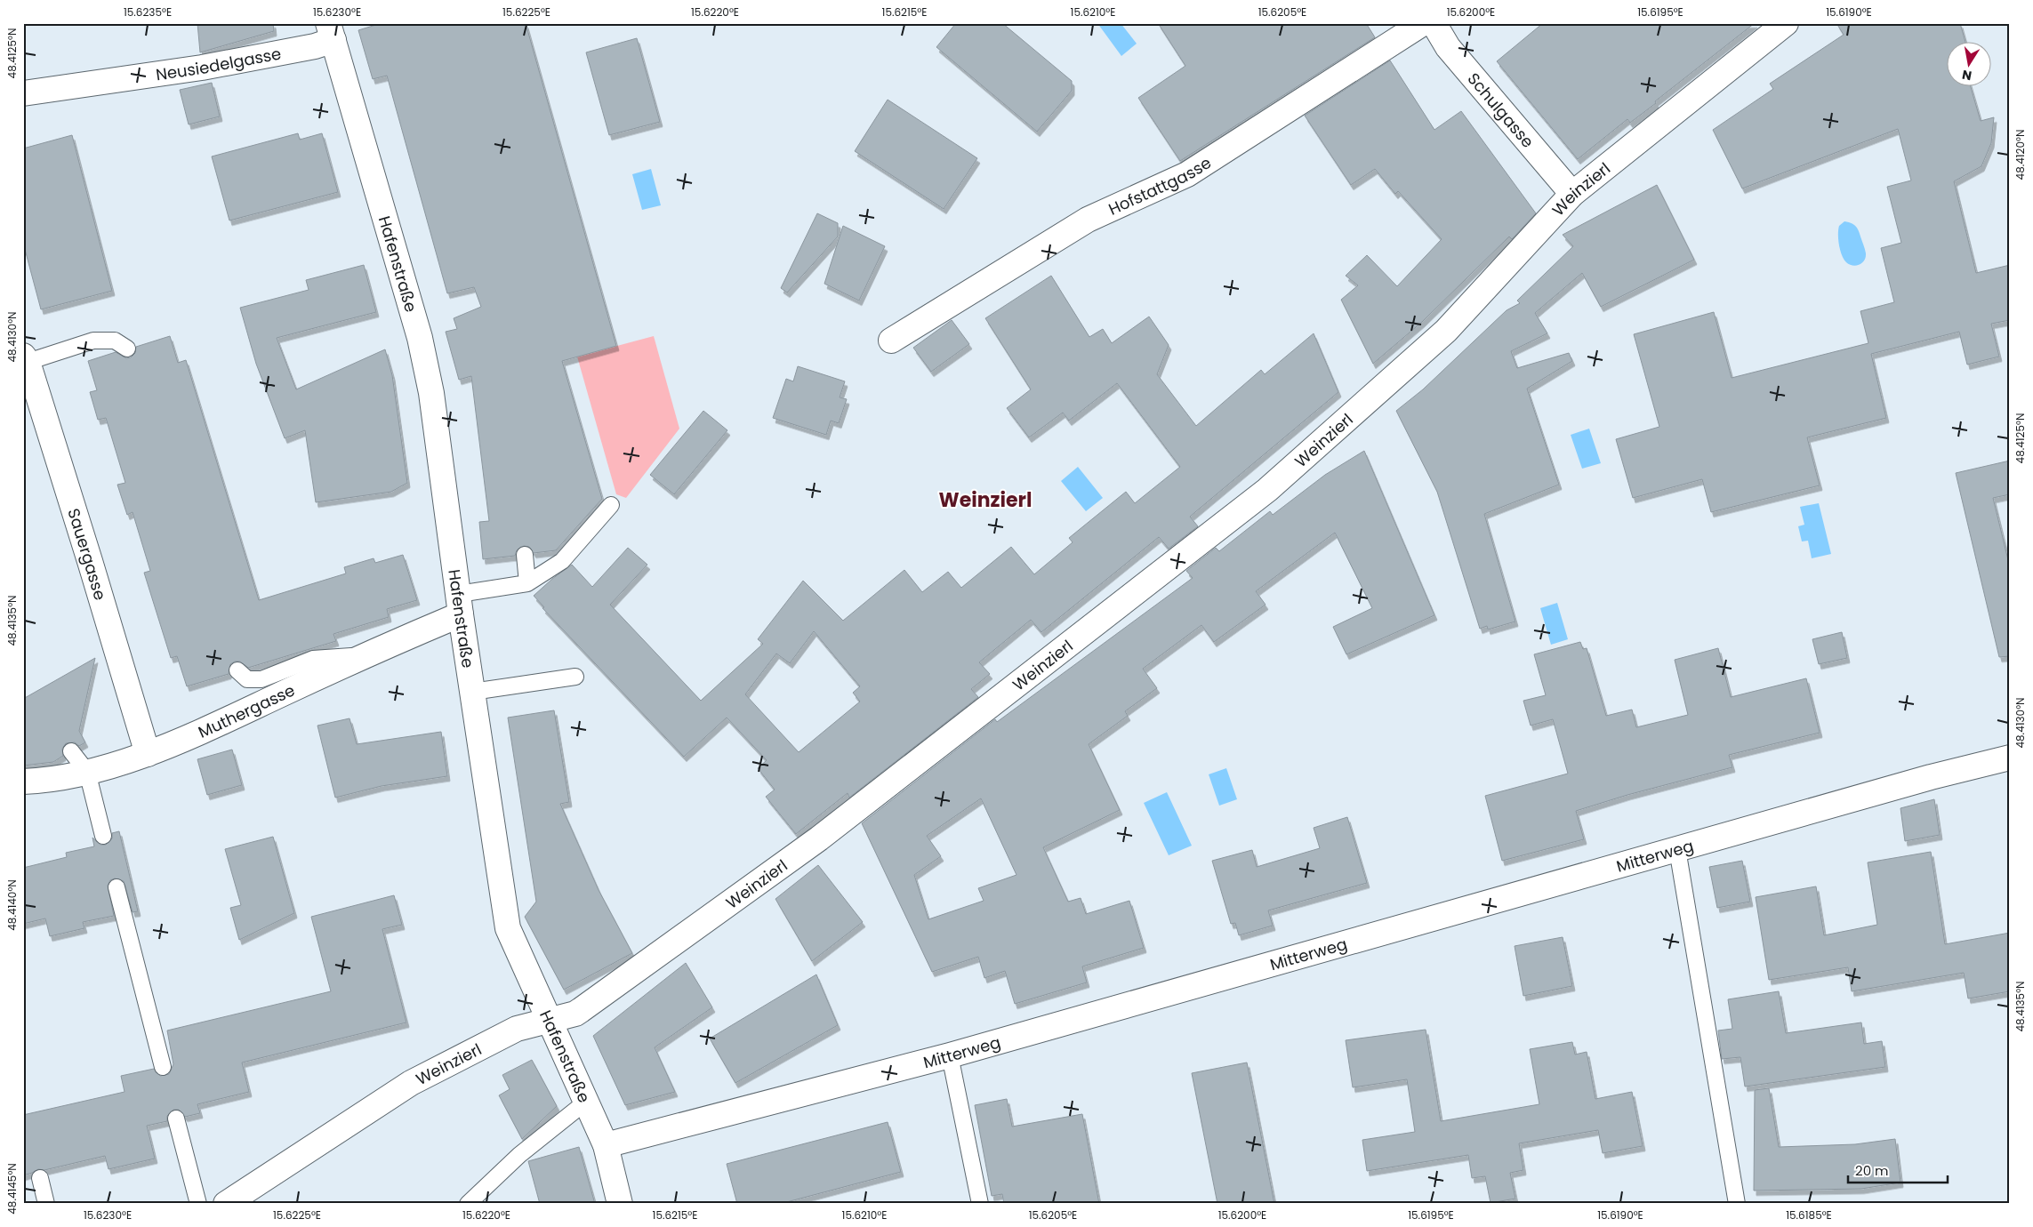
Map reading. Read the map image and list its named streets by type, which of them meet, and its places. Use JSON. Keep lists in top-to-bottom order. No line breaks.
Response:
{"streets":{"street":["Neusiedelgasse","Schulgasse","Hofstattgasse","Weinzierl","Hafenstraße","Sauergasse","Muthergasse","Mitterweg"]},"crossings":[["Neusiedelgasse","Hafenstraße"],["Schulgasse","Weinzierl"],["Weinzierl","Hafenstraße"],["Hafenstraße","Muthergasse"],["Hafenstraße","Mitterweg"],["Sauergasse","Muthergasse"]],"districts":["Weinzierl"],"scale_bar":"20 m","north":"bottom","coordinates":["15.6235°E","15.6230°E","15.6225°E","15.6220°E","15.6215°E","15.6210°E","15.6205°E","15.6200°E","15.6195°E","15.6190°E","48.4125°N","48.4120°N","48.4130°N","48.4135°N","48.4140°N","48.4145°N","15.6185°E"]}
